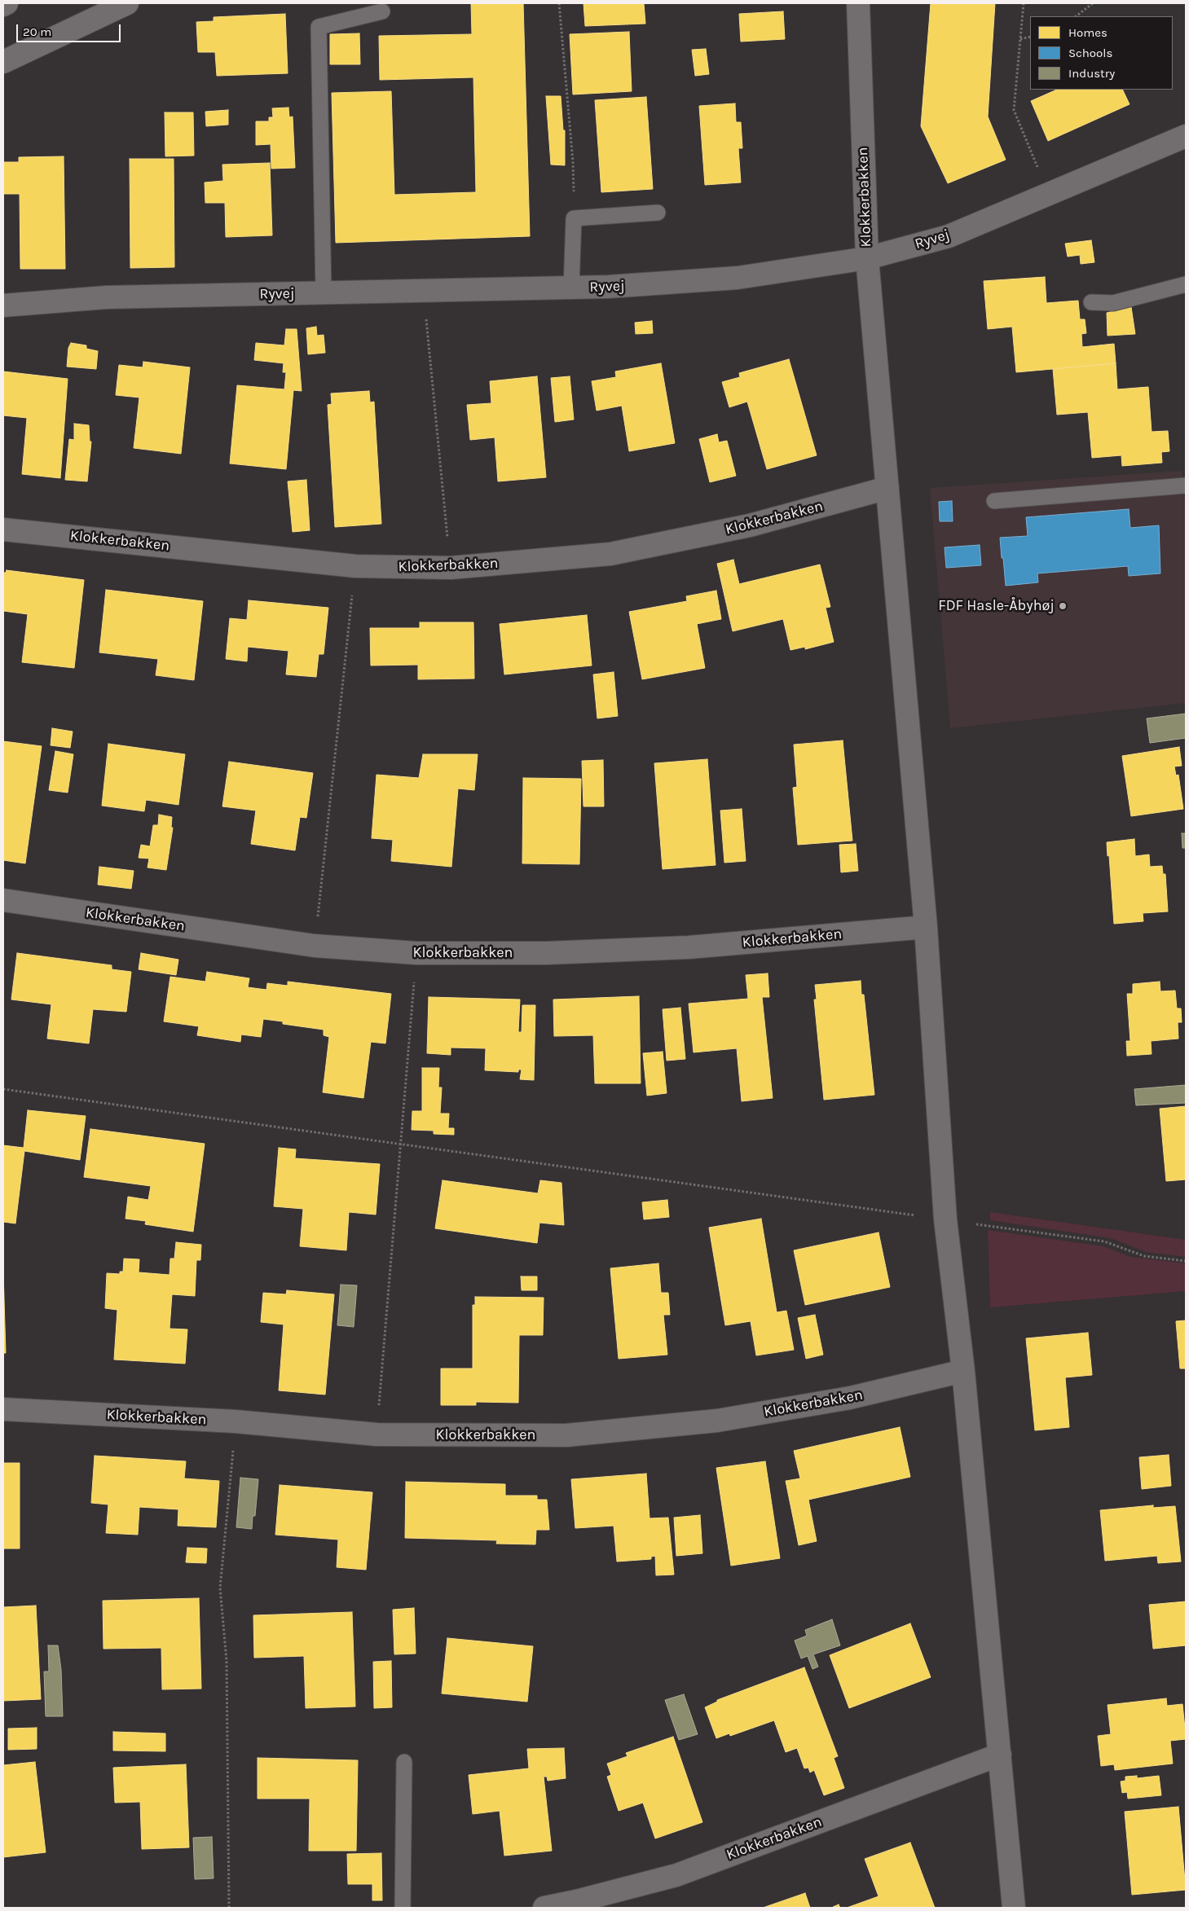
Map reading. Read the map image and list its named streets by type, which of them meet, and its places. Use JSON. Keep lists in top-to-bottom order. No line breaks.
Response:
{"streets":{"street":["Klokkerbakken","Ryvej"]},"crossings":[["Klokkerbakken","Ryvej"]],"places":["FDF Hasle-Åbyhøj"],"legend":["Homes","Schools","Industry"],"scale_bar":"20 m"}
